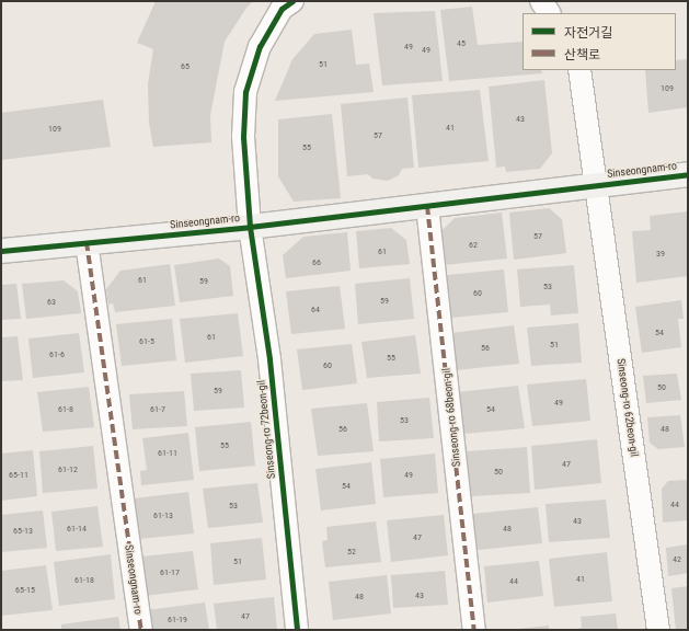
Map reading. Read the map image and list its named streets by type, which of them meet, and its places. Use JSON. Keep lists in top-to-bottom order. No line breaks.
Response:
{"streets":{"street":["Sinseongnam-ro","Sinseong-ro 62beon-gil","Sinseong-ro 68beon-gil","Sinseong-ro 72beon-gil"]},"crossings":[["Sinseongnam-ro","Sinseong-ro 62beon-gil"],["Sinseongnam-ro","Sinseong-ro 72beon-gil"]],"house_numbers":["45","49","49","51","65","109","43","41","109","57","55","57","62","61","39","66","61","59","53","60","59","63","64","54","61","61-5","51","56","61-6","55","60","50","59","49","61-8","61-7","54","53","56","48","55","61-11","47","61-12","50","65-11","49","54","44","53","61-13","43","61-14","48","65-13","47","52","42","51","61-17","41","61-18","44","65-15","43","48","47","61-19"],"legend":["자전거길","산책로"]}
